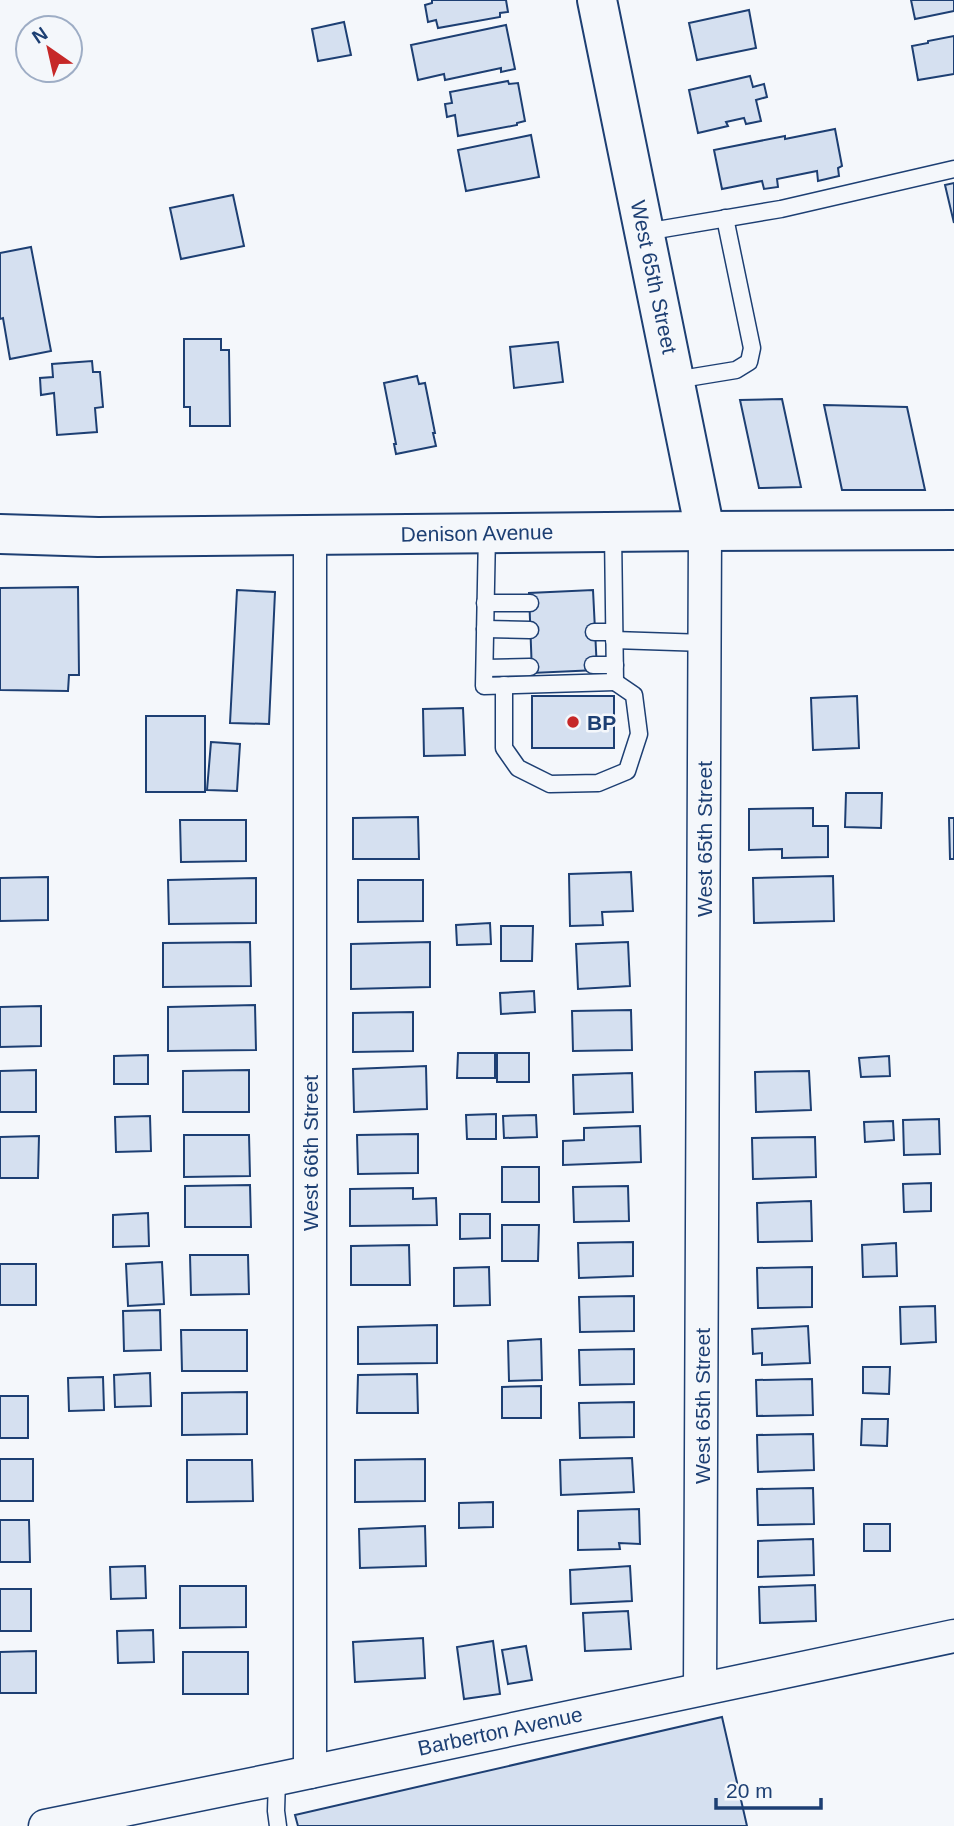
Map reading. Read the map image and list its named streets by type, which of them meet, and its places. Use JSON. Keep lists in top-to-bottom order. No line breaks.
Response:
{"streets":{"main road":["West 65th Street","Denison Avenue"],"street":["West 66th Street","Barberton Avenue"]},"crossings":[["West 65th Street","Denison Avenue"],["West 65th Street","Barberton Avenue"],["Denison Avenue","West 66th Street"],["West 66th Street","Barberton Avenue"]],"places":["BP"],"scale_bar":"20 m","north":"top left"}
